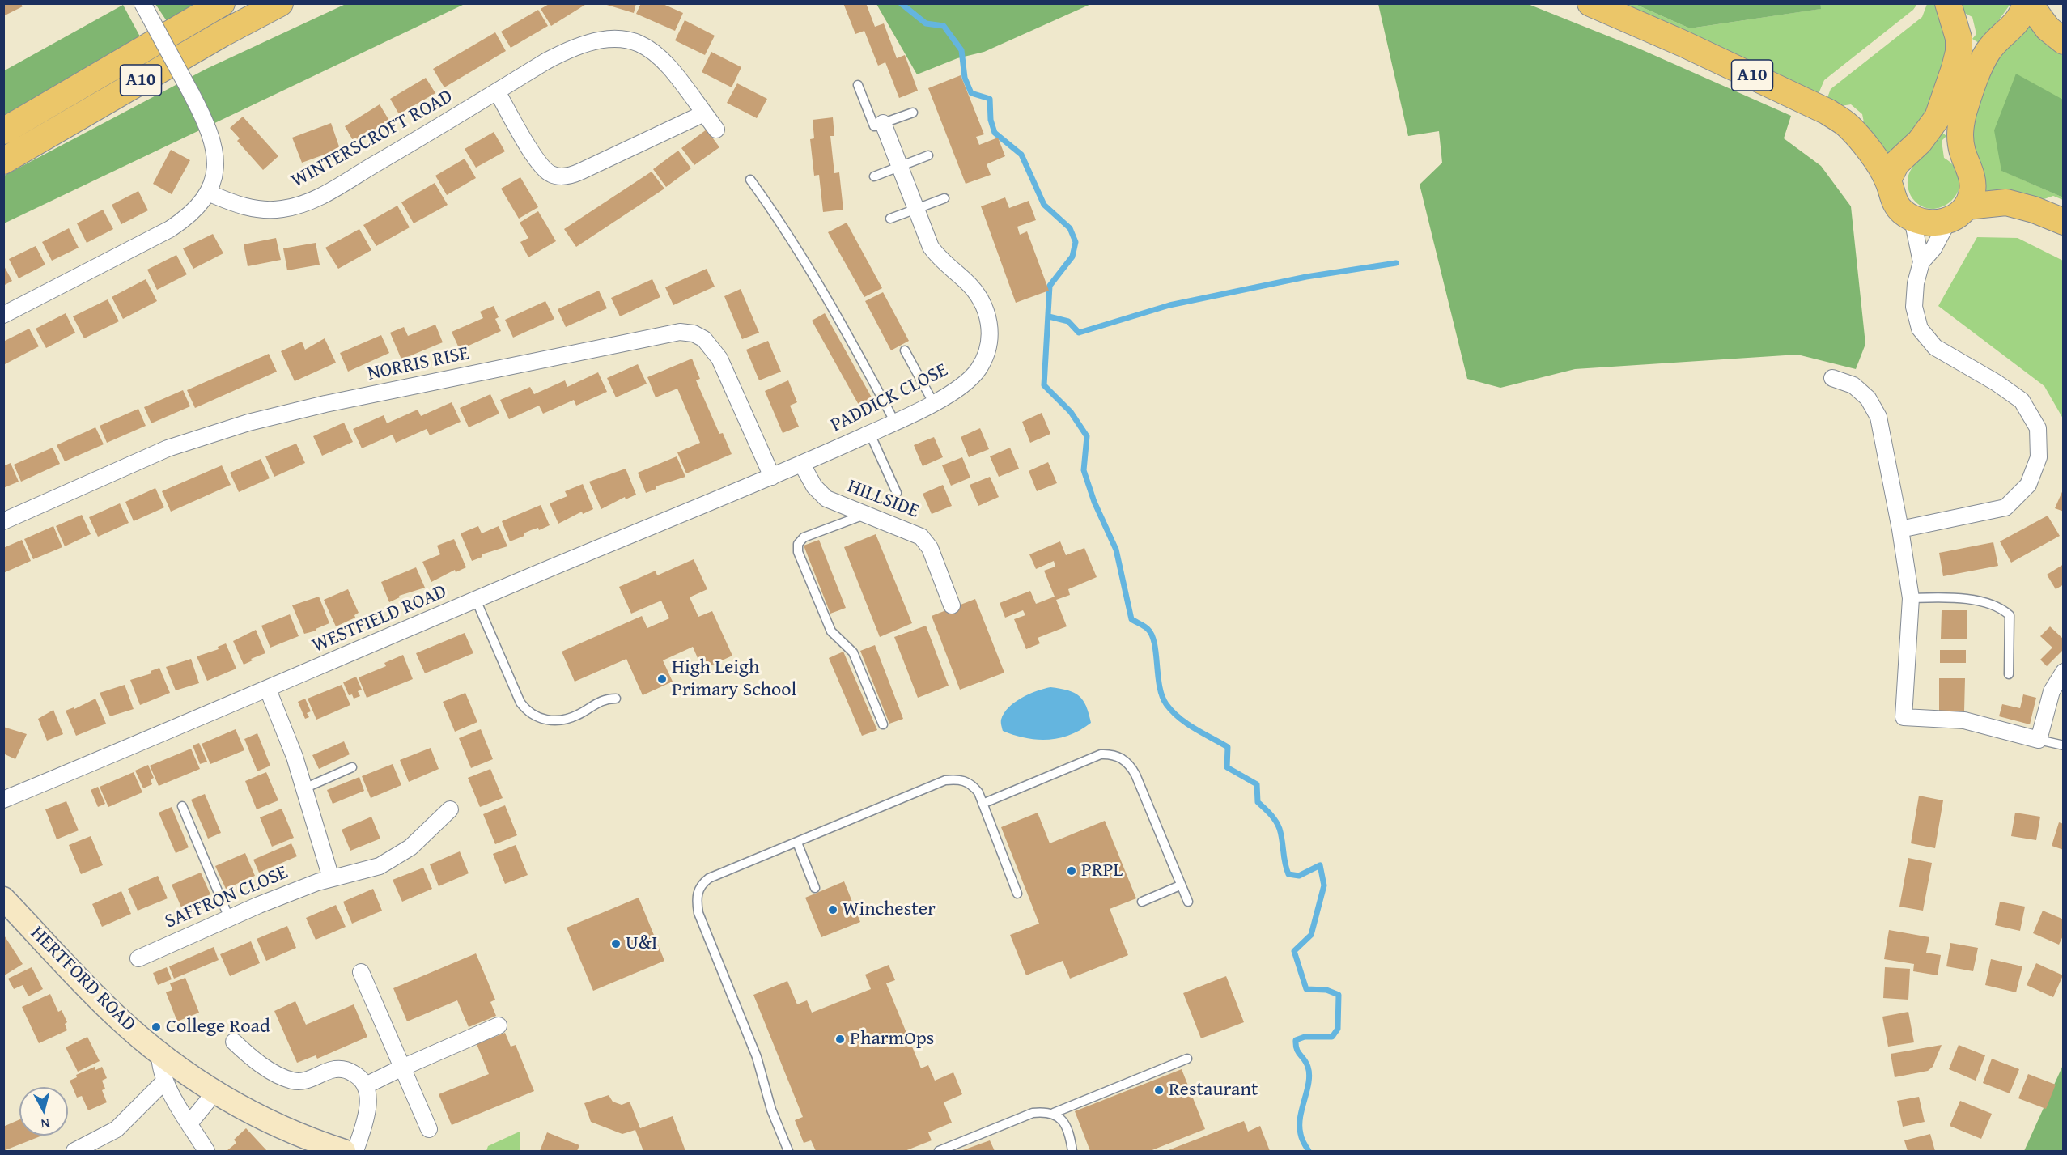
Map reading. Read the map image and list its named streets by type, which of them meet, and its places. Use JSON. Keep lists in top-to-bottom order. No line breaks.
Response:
{"streets":{"main road":["A10","HERTFORD ROAD"],"street":["WINTERSCROFT ROAD","NORRIS RISE","PADDICK CLOSE","HILLSIDE","WESTFIELD ROAD","SAFFRON CLOSE"]},"crossings":[["NORRIS RISE","PADDICK CLOSE"],["NORRIS RISE","WESTFIELD ROAD"],["PADDICK CLOSE","HILLSIDE"],["PADDICK CLOSE","WESTFIELD ROAD"]],"places":["High Leigh Primary School","PRPL","Winchester","U&I","College Road","PharmOps","Restaurant"],"north":"bottom"}
